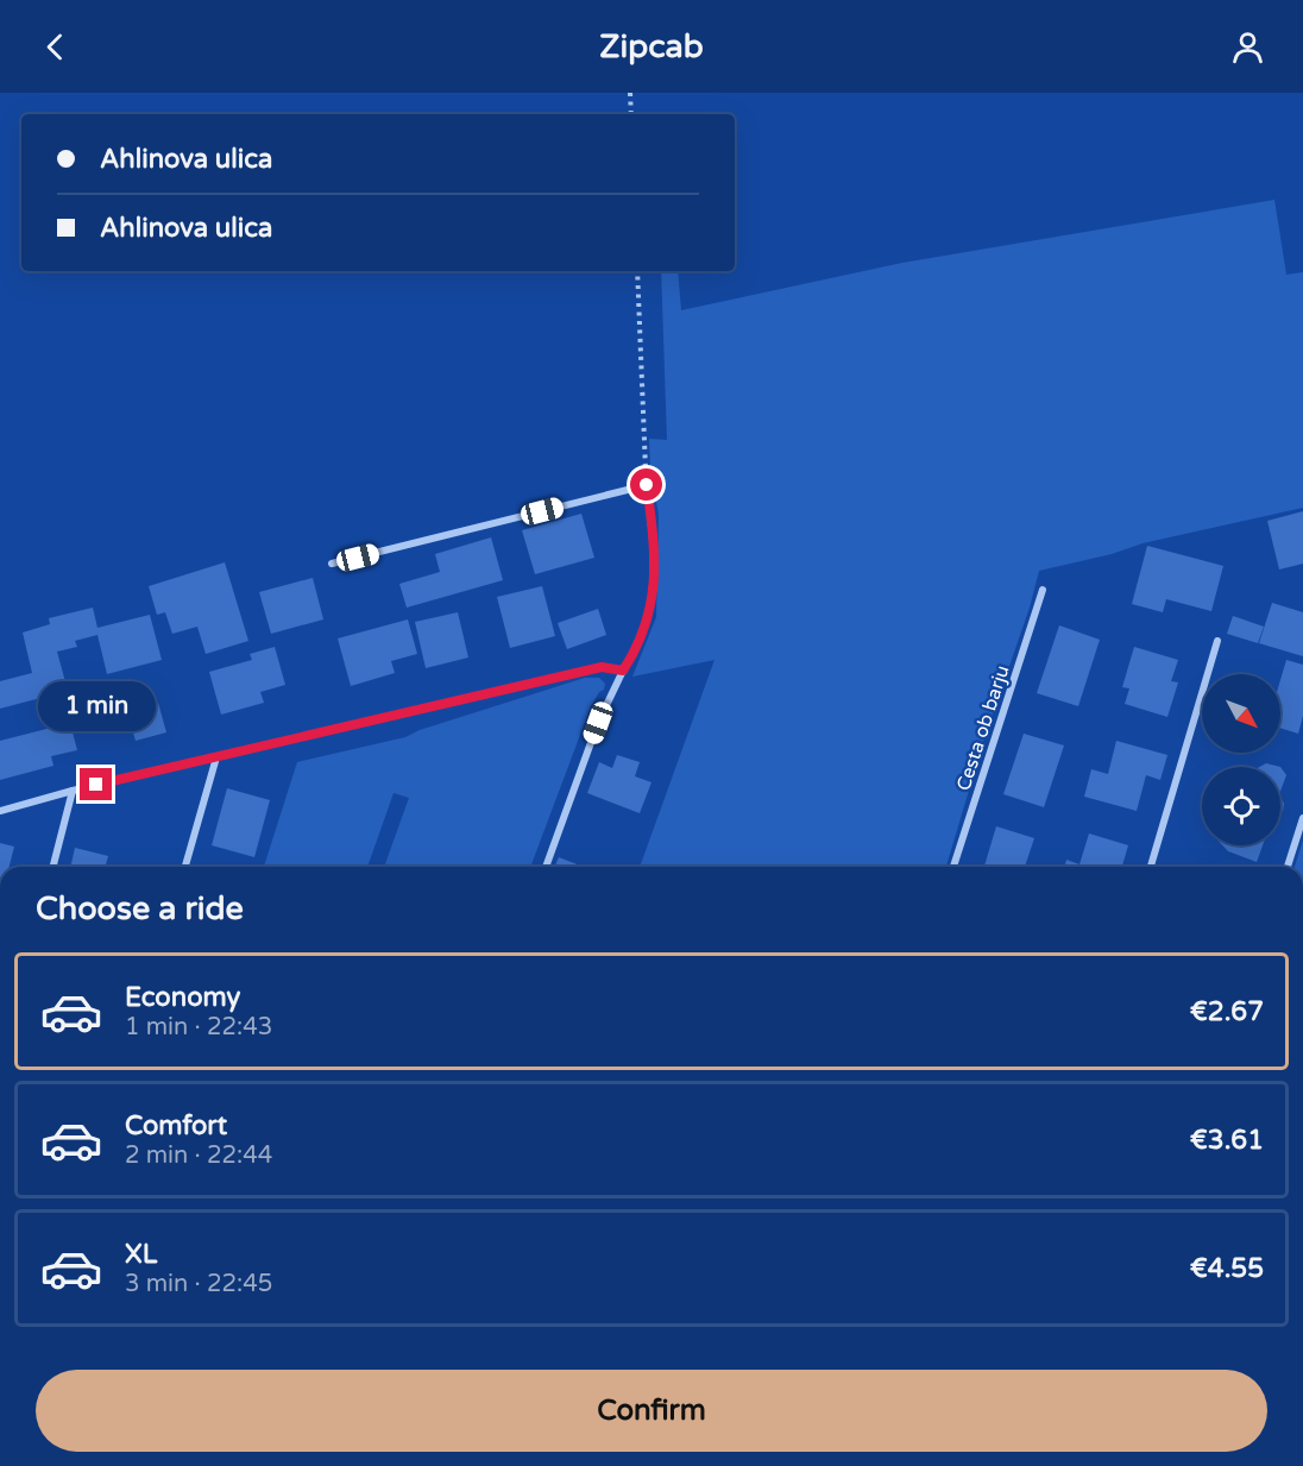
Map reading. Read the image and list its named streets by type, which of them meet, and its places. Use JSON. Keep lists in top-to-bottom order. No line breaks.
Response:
{"streets":{"street":["Cesta ob barju"]},"north":"bottom right","page":{"header":"Zipcab","banner":["Ahlinova ulica","Ahlinova ulica"],"bubble":"1 min","heading":"Choose a ride","list":[{"name":"Economy","note":"1 min · 22:43","value":"€2.67"},{"name":"Comfort","note":"2 min · 22:44","value":"€3.61"},{"name":"XL","note":"3 min · 22:45","value":"€4.55"}],"buttons":"Confirm"}}
